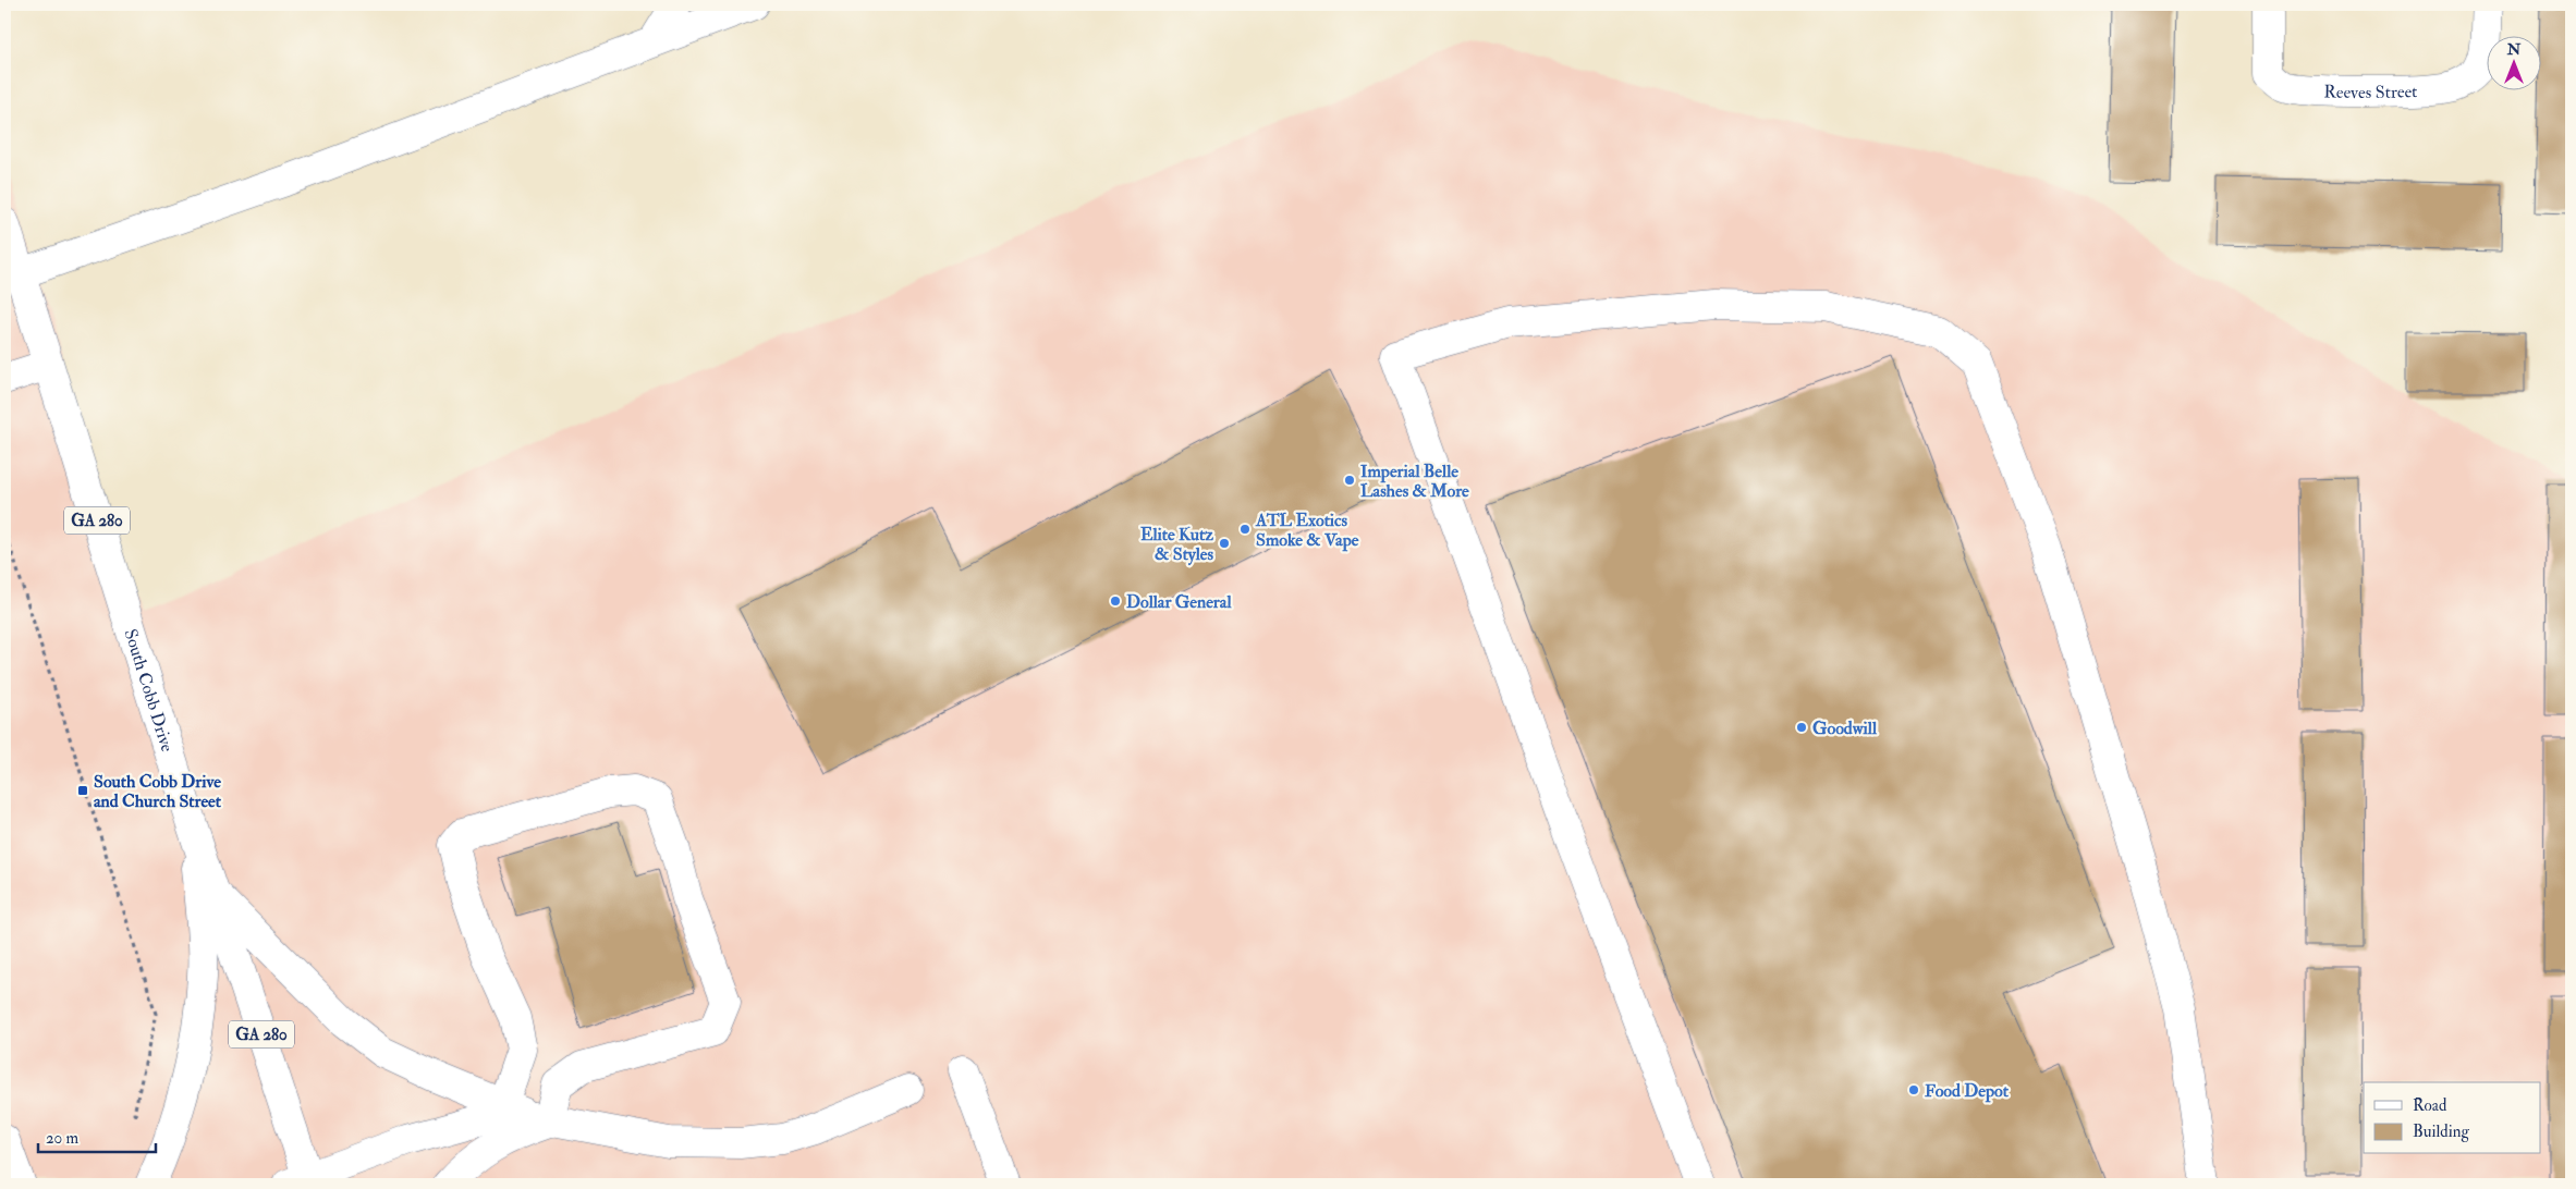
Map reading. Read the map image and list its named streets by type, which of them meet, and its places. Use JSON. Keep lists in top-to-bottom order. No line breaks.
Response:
{"streets":{"main road":["Reeves Street","GA 280","South Cobb Drive"]},"places":{"other":["Imperial Belle Lashes & More","ATL Exotics Smoke & Vape","Elite Kutz & Styles","Dollar General","Goodwill","Food Depot"],"transit":["South Cobb Drive and Church Street"]},"legend":["Road","Building"],"scale_bar":"20 m","north":"top"}
